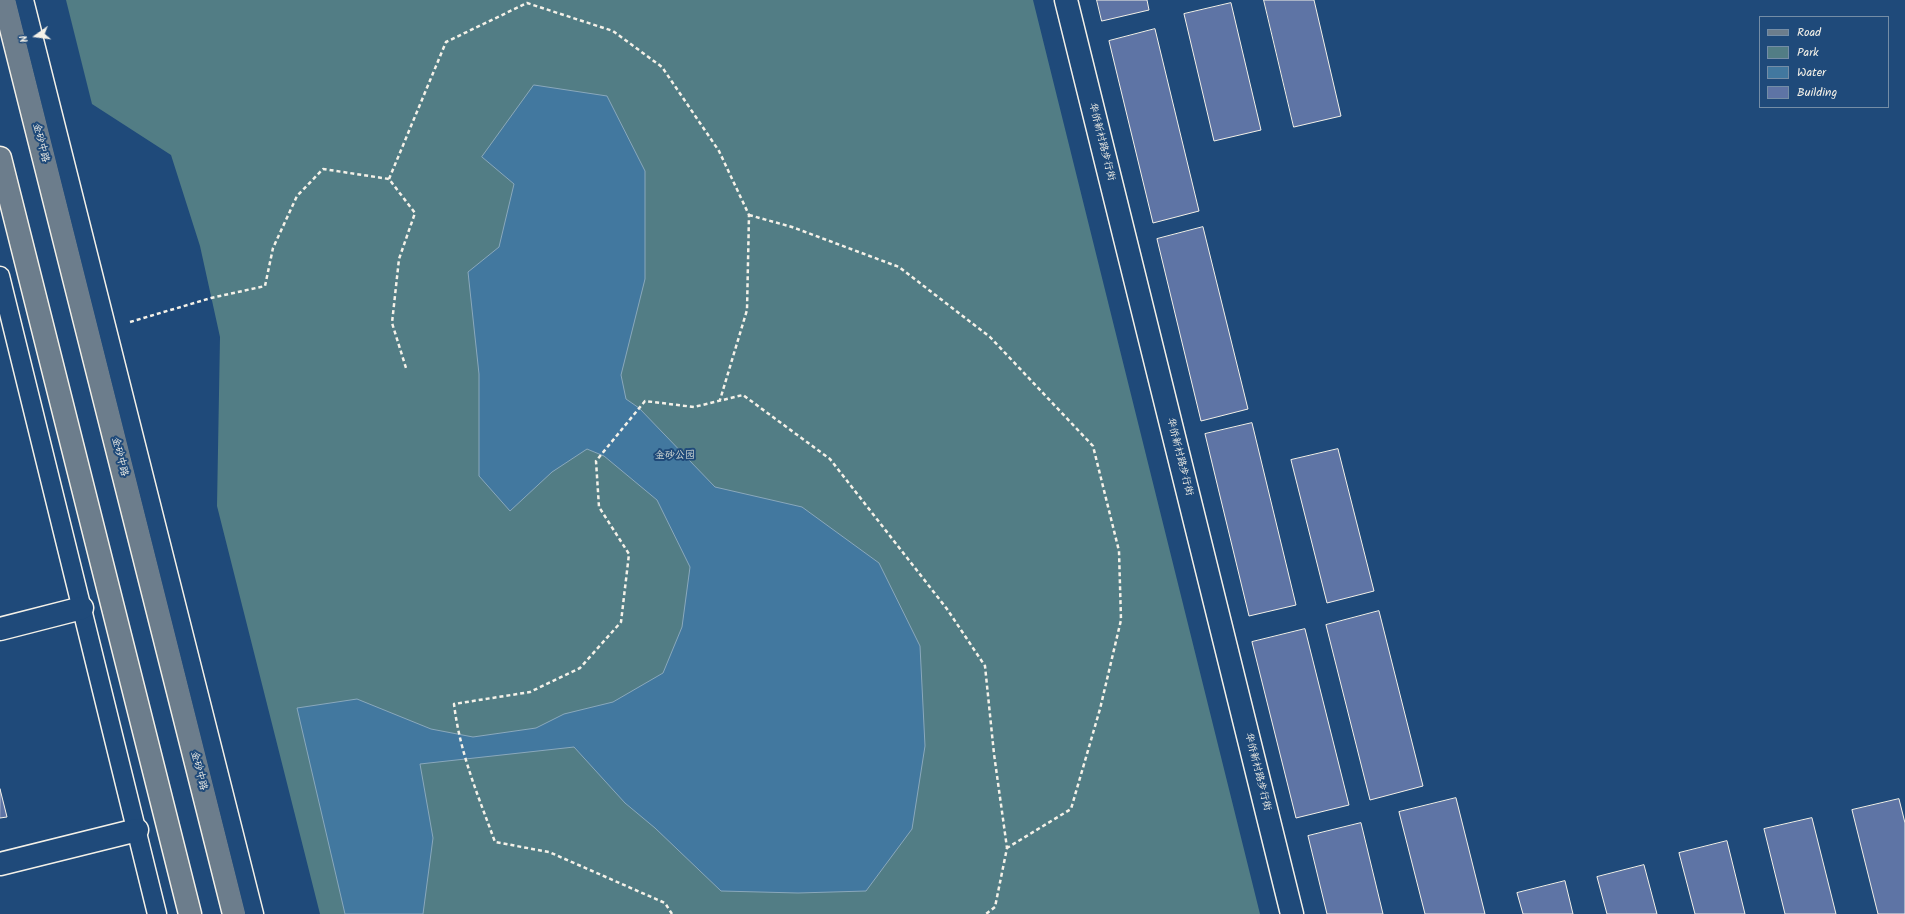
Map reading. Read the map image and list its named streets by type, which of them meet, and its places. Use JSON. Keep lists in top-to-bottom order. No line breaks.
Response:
{"streets":{"main road":["金砂中路"],"street":["华侨新村路步行街"]},"parks":["金砂公园"],"legend":["Road","Park","Water","Building"],"north":"left"}
